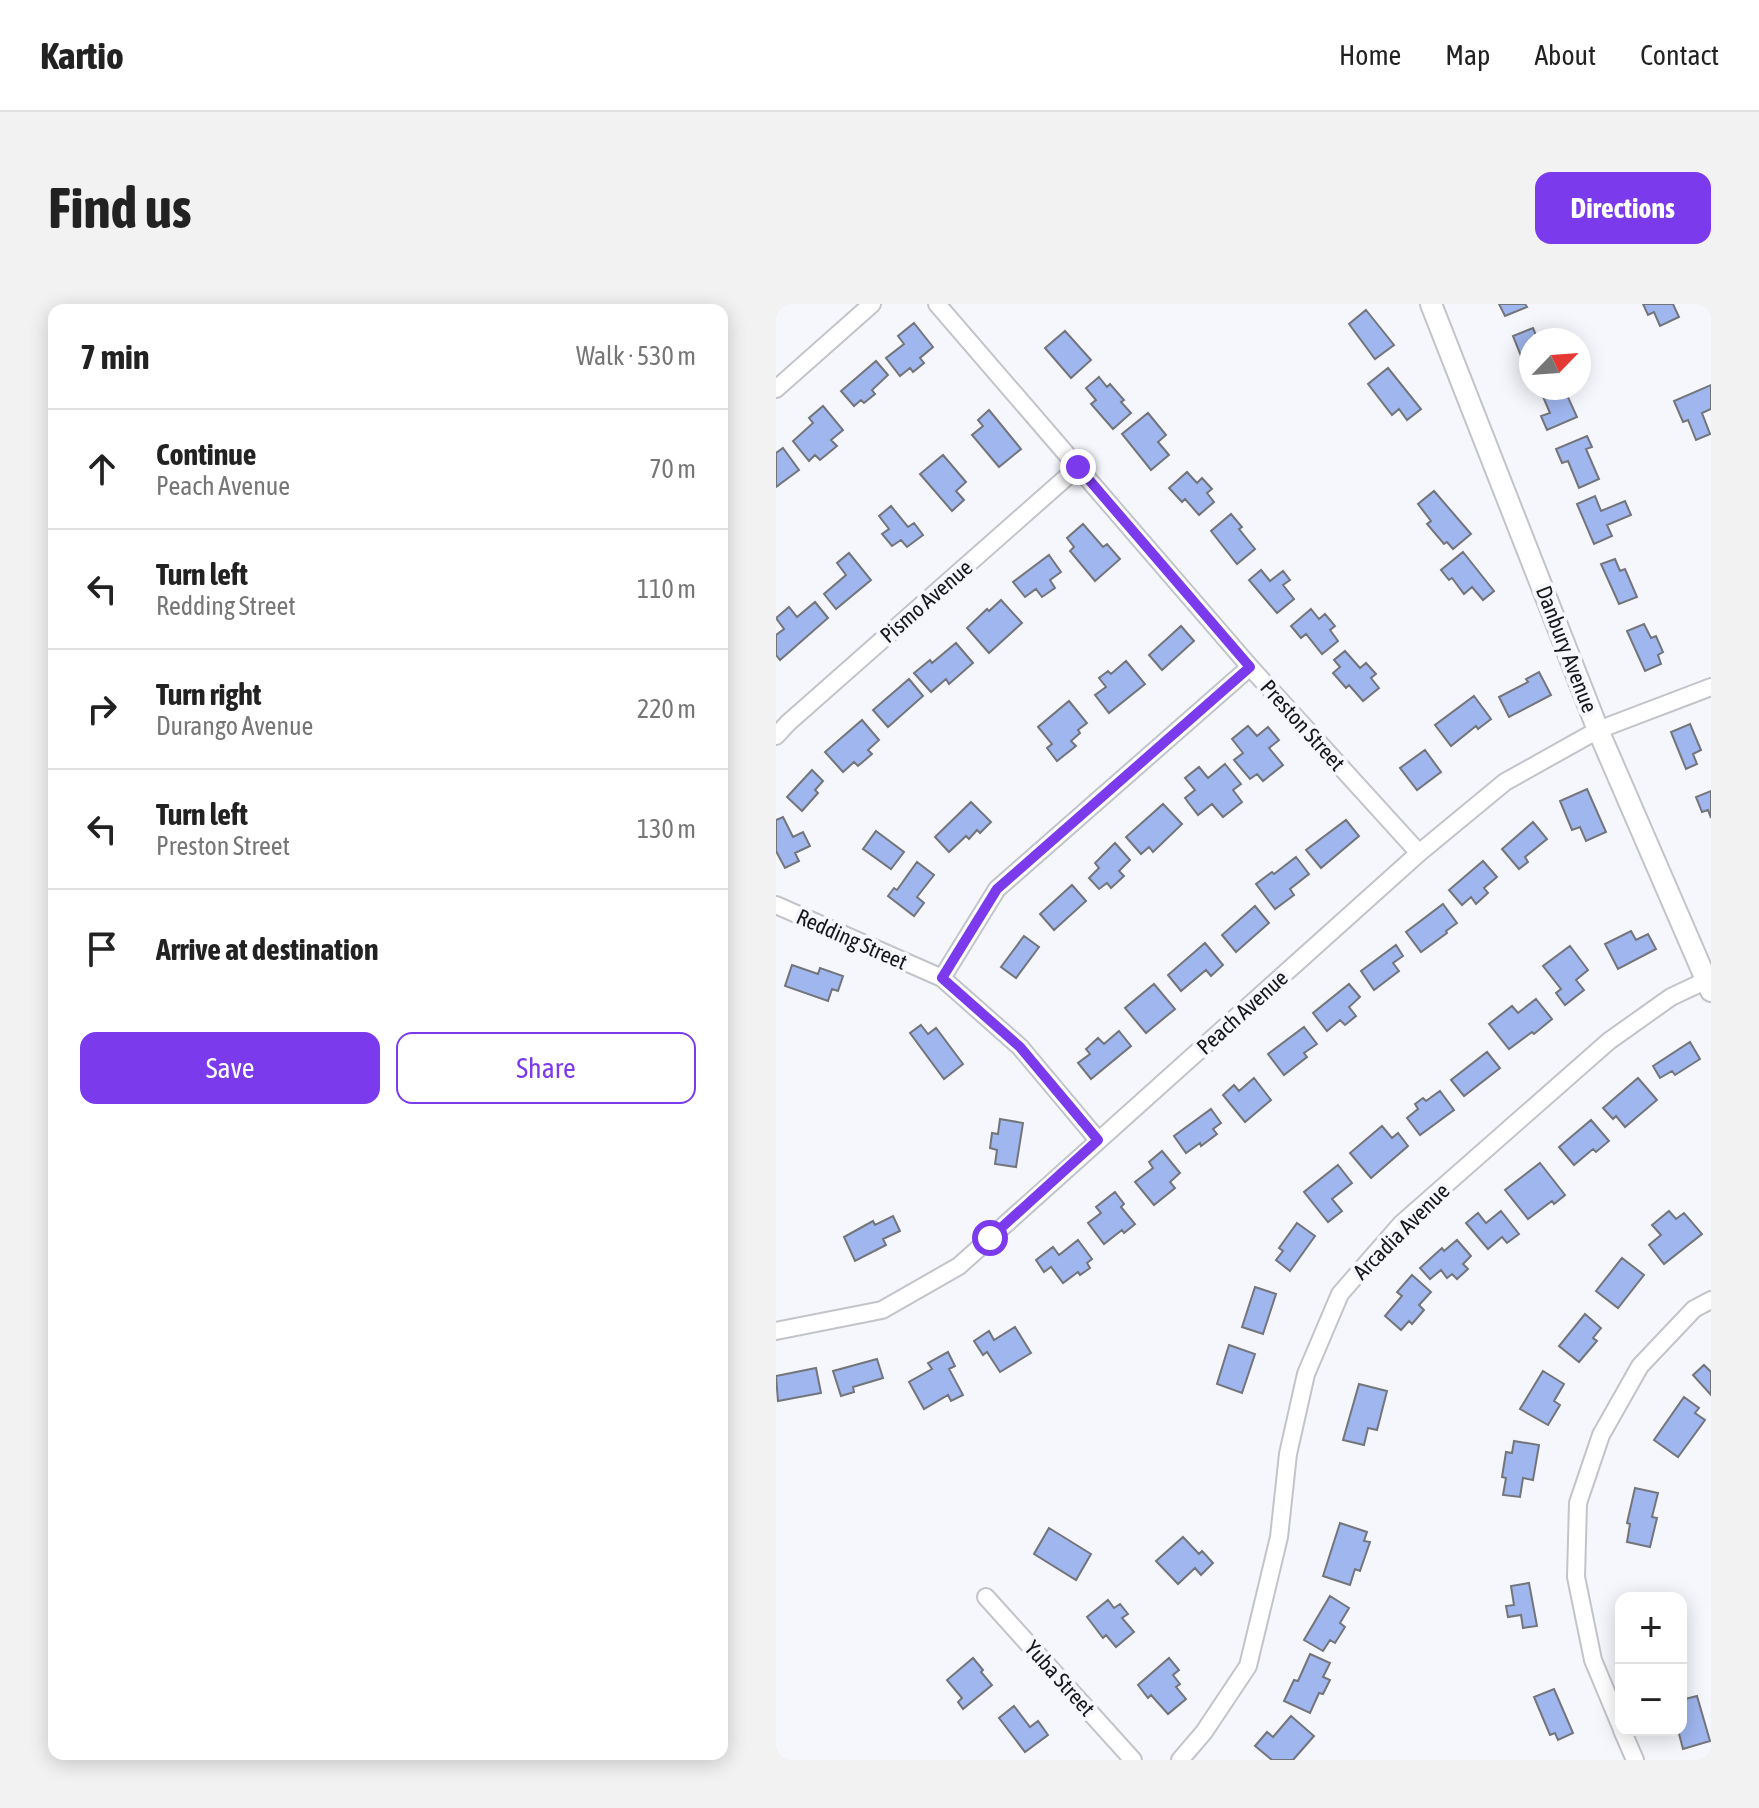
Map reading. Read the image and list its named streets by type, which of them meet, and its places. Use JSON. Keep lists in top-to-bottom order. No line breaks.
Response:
{"streets":{"street":["Pismo Avenue","Danbury Avenue","Preston Street","Redding Street","Peach Avenue","Arcadia Avenue","Yuba Street"]},"crossings":[["Pismo Avenue","Preston Street"],["Danbury Avenue","Peach Avenue"],["Danbury Avenue","Arcadia Avenue"],["Preston Street","Peach Avenue"],["Redding Street","Peach Avenue"]],"north":"top right","page":{"header":"Kartio","nav":["Home","Map","About","Contact"],"buttons":["Directions",["Save","Share"]],"title":"Find us","heading":["7 min","Walk · 530 m"],"list":[["Continue","Peach Avenue","70 m"],["Turn left","Redding Street","110 m"],["Turn right","Durango Avenue","220 m"],["Turn left","Preston Street","130 m"],"Arrive at destination"],"map_buttons":["+","−"]}}
